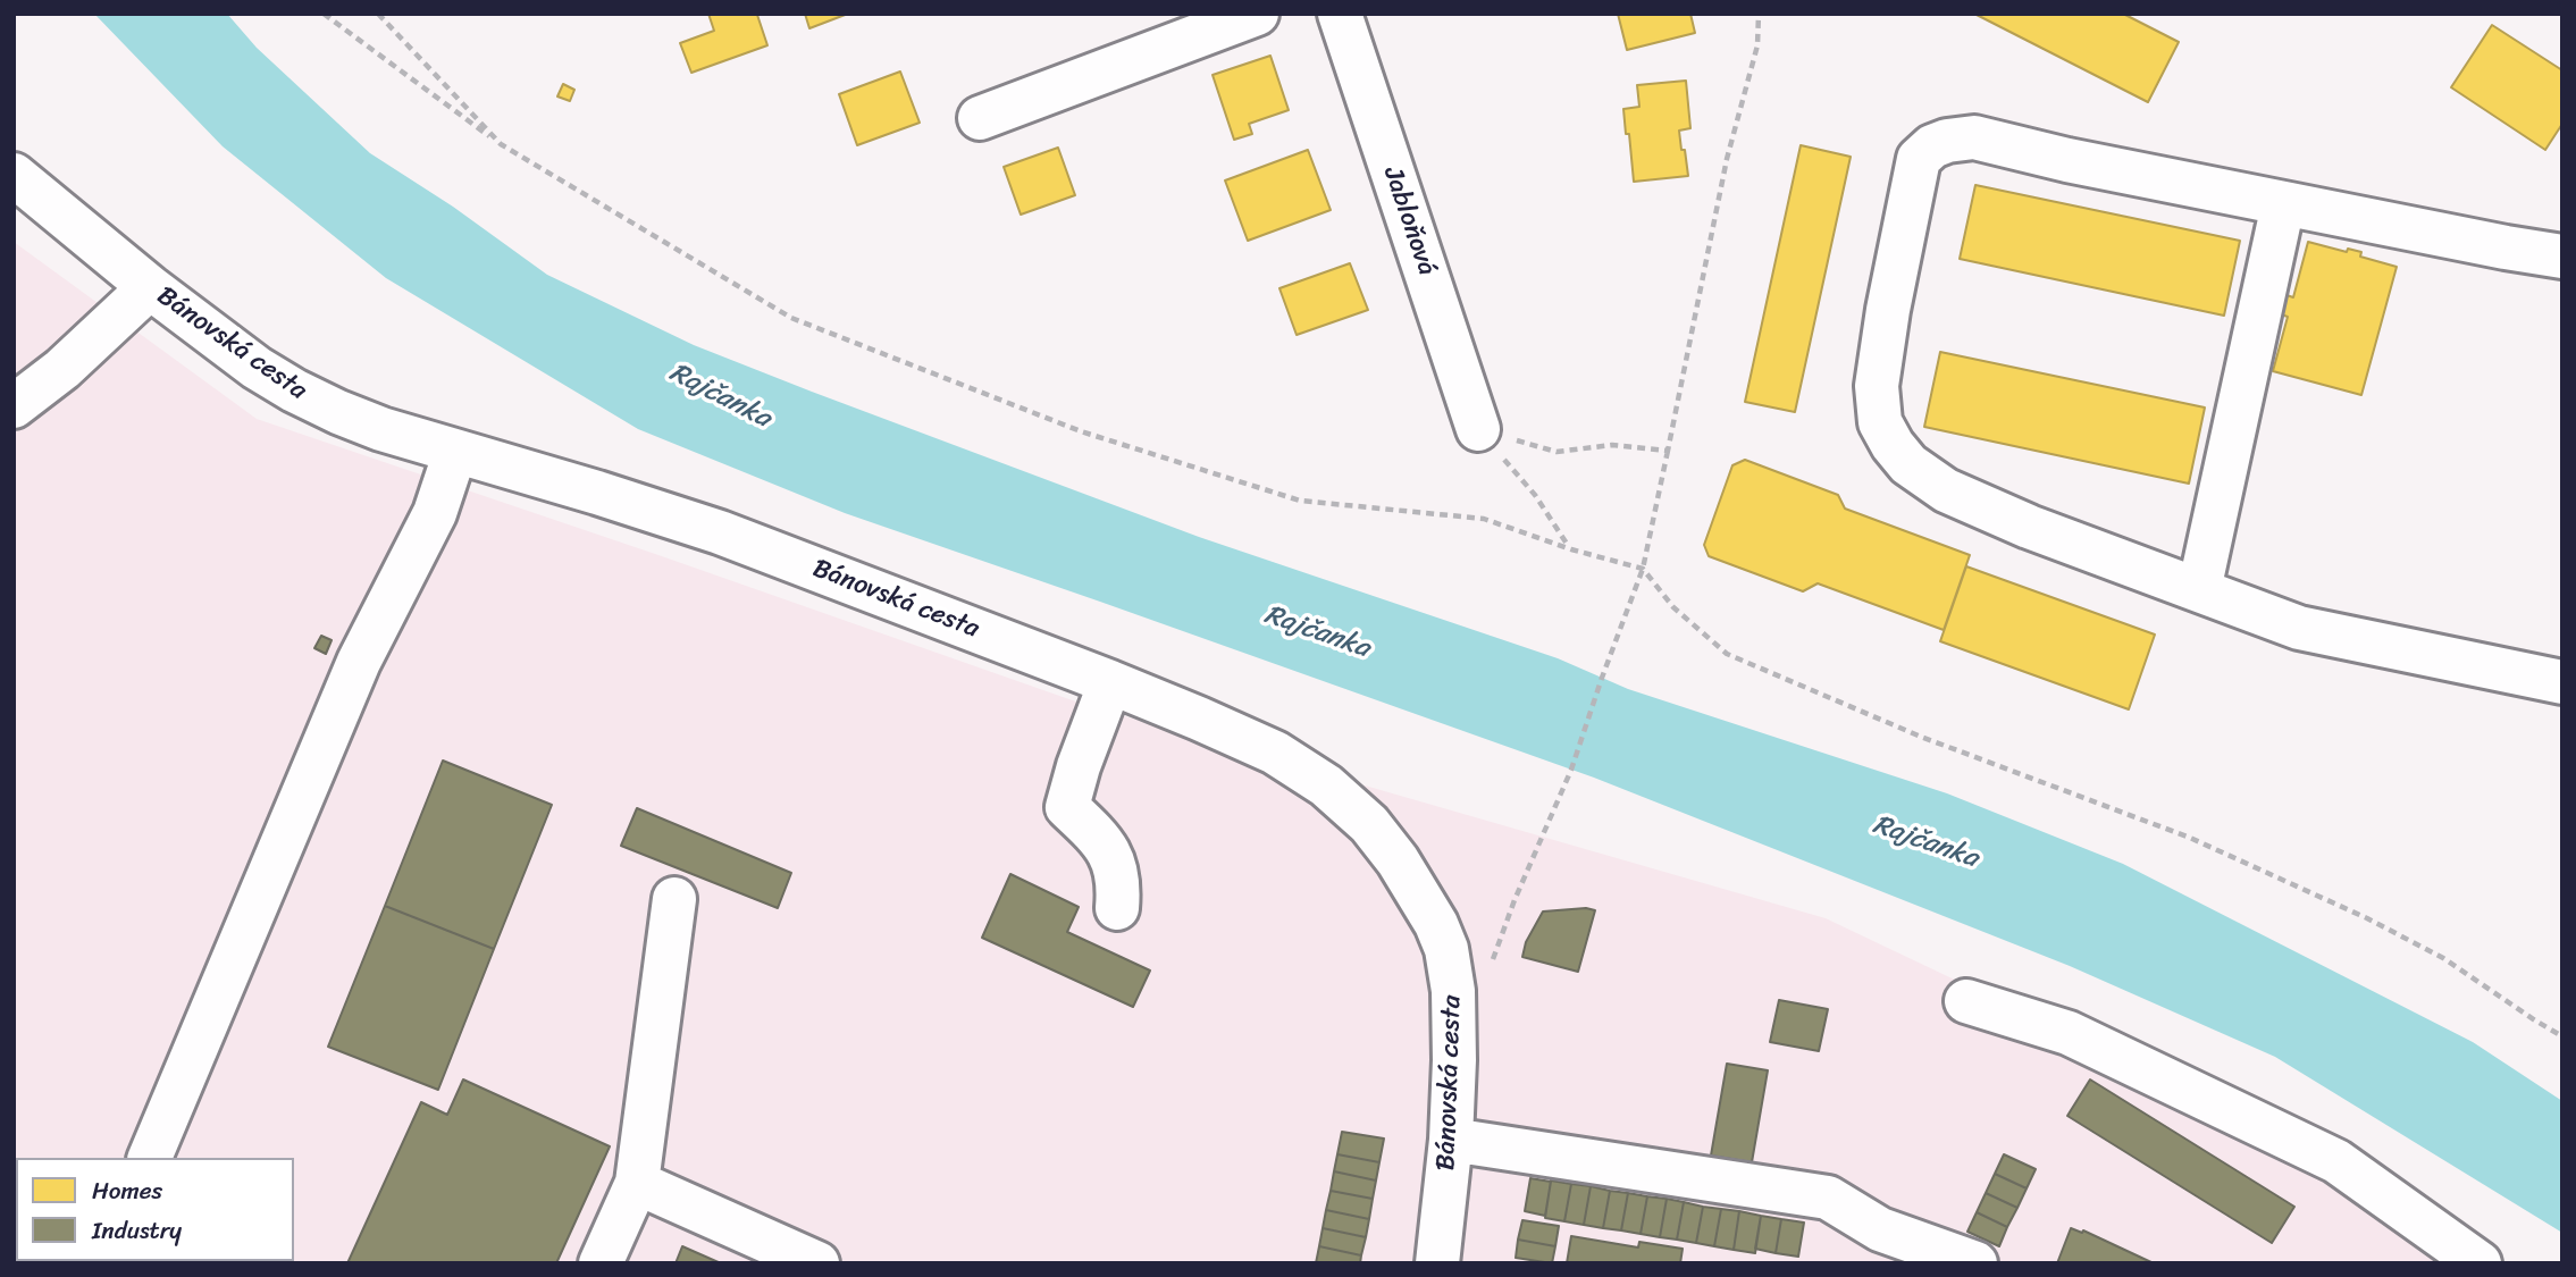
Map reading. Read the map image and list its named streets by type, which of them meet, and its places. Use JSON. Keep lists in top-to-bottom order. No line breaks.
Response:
{"streets":{"street":["Jabloňová","Bánovská cesta"]},"water":["Rajčanka"],"legend":["Homes","Industry"]}
